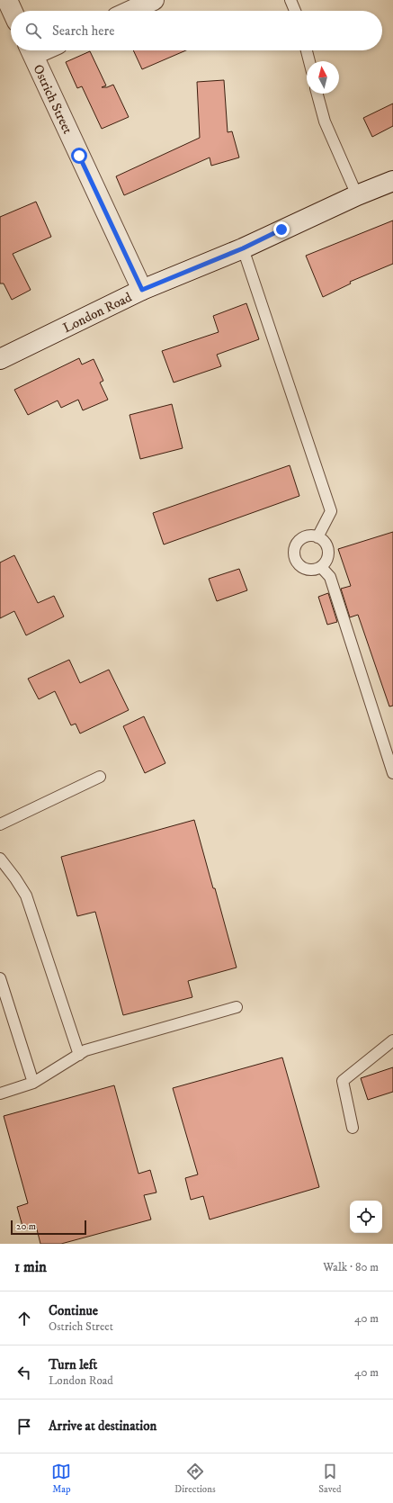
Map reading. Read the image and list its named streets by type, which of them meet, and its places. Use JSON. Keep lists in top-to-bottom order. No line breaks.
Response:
{"streets":{"main road":["Ostrich Street","London Road"]},"crossings":[["Ostrich Street","London Road"]],"scale_bar":"20 m","north":"top","page":{"search":"Search here","scale":"20 m","heading":["1 min","Walk · 80 m"],"list":[["Continue","Ostrich Street","40 m"],["Turn left","London Road","40 m"],"Arrive at destination"],"nav":["Map","Directions","Saved"]}}
